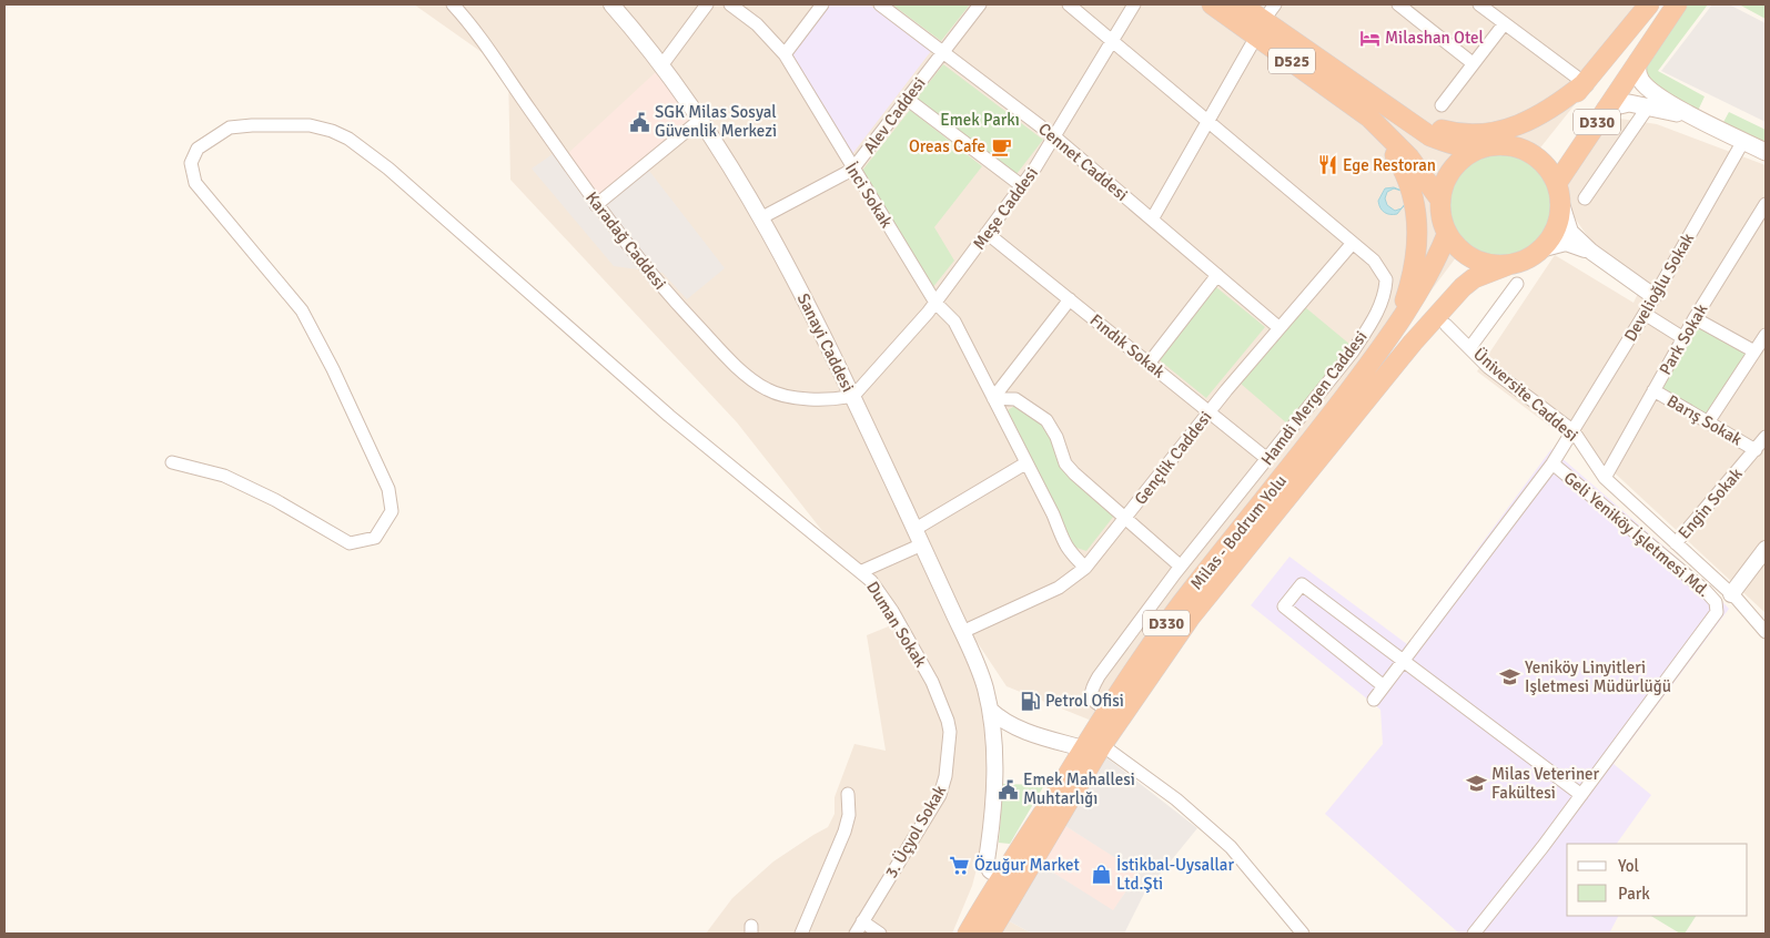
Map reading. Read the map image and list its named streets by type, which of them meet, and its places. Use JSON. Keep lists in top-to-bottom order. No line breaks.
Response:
{"streets":{"highway":["D525","D330","Milas - Bodrum Yolu"],"street":["Alev Caddesi","Cennet Caddesi","İnci Sokak","Meşe Caddesi","Karadağ Caddesi","Develioğlu Sokak","Park Sokak","Sanayi Caddesi","Fındık Sokak","Üniversite Caddesi","Hamdi Mergen Caddesi","Barış Sokak","Gençlik Caddesi","Engin Sokak","Geli Yeniköy İşletmesi Md.","Duman Sokak","3. Üçyol Sokak"]},"crossings":[["D525","D330"],["D525","Milas - Bodrum Yolu"],["Alev Caddesi","Cennet Caddesi"],["Alev Caddesi","İnci Sokak"],["Alev Caddesi","Sanayi Caddesi"],["D330","Milas - Bodrum Yolu"],["Cennet Caddesi","Meşe Caddesi"],["Cennet Caddesi","Gençlik Caddesi"],["İnci Sokak","Meşe Caddesi"],["İnci Sokak","Gençlik Caddesi"],["Meşe Caddesi","Karadağ Caddesi"],["Meşe Caddesi","Sanayi Caddesi"],["Meşe Caddesi","Fındık Sokak"],["Meşe Caddesi","Hamdi Mergen Caddesi"],["Karadağ Caddesi","Sanayi Caddesi"],["Develioğlu Sokak","Üniversite Caddesi"],["Develioğlu Sokak","Geli Yeniköy İşletmesi Md."],["Park Sokak","Üniversite Caddesi"],["Park Sokak","Barış Sokak"],["Sanayi Caddesi","Gençlik Caddesi"],["Sanayi Caddesi","Milas - Bodrum Yolu"],["Fındık Sokak","Hamdi Mergen Caddesi"],["Fındık Sokak","Gençlik Caddesi"],["Üniversite Caddesi","Engin Sokak"],["Üniversite Caddesi","Geli Yeniköy İşletmesi Md."],["Hamdi Mergen Caddesi","Gençlik Caddesi"],["Hamdi Mergen Caddesi","Milas - Bodrum Yolu"],["Barış Sokak","Engin Sokak"],["Duman Sokak","3. Üçyol Sokak"]],"parks":["Emek Parkı"],"places":{"hotel":["Milashan Otel"],"public building":["SGK Milas Sosyal Güvenlik Merkezi","Emek Mahallesi Muhtarlığı"],"cafe":["Oreas Cafe"],"restaurant":["Ege Restoran"],"school or university":["Yeniköy Linyitleri Işletmesi Müdürlüğü","Milas Veteriner Fakültesi"],"fuel station":["Petrol Ofisi"],"supermarket":["Özuğur Market"],"shop":["İstikbal-Uysallar Ltd.Şti"]},"legend":["Yol","Park"]}
